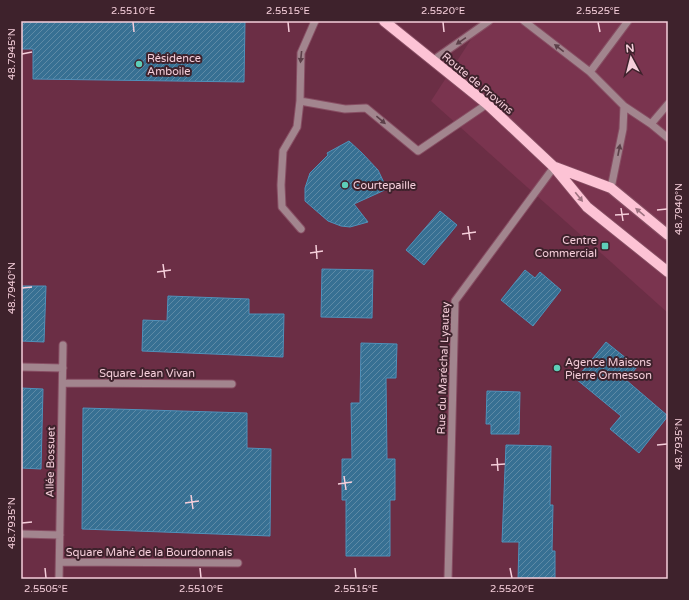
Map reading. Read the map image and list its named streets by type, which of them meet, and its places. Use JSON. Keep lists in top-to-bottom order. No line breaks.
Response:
{"streets":{"main road":["Route de Provins"],"street":["Rue du Maréchal Lyautey","Square Jean Vivan","Allée Bossuet","Square Mahé de la Bourdonnais"]},"crossings":[["Route de Provins","Rue du Maréchal Lyautey"],["Square Jean Vivan","Allée Bossuet"],["Allée Bossuet","Square Mahé de la Bourdonnais"]],"places":{"other":["Résidence Amboile","Courtepaille","Agence Maisons Pierre Ormesson"],"transit":["Centre Commercial"]},"north":"top","coordinates":["2.5510°E","2.5515°E","2.5520°E","2.5525°E","48.7945°N","48.7940°N","48.7935°N","2.5505°E"]}
